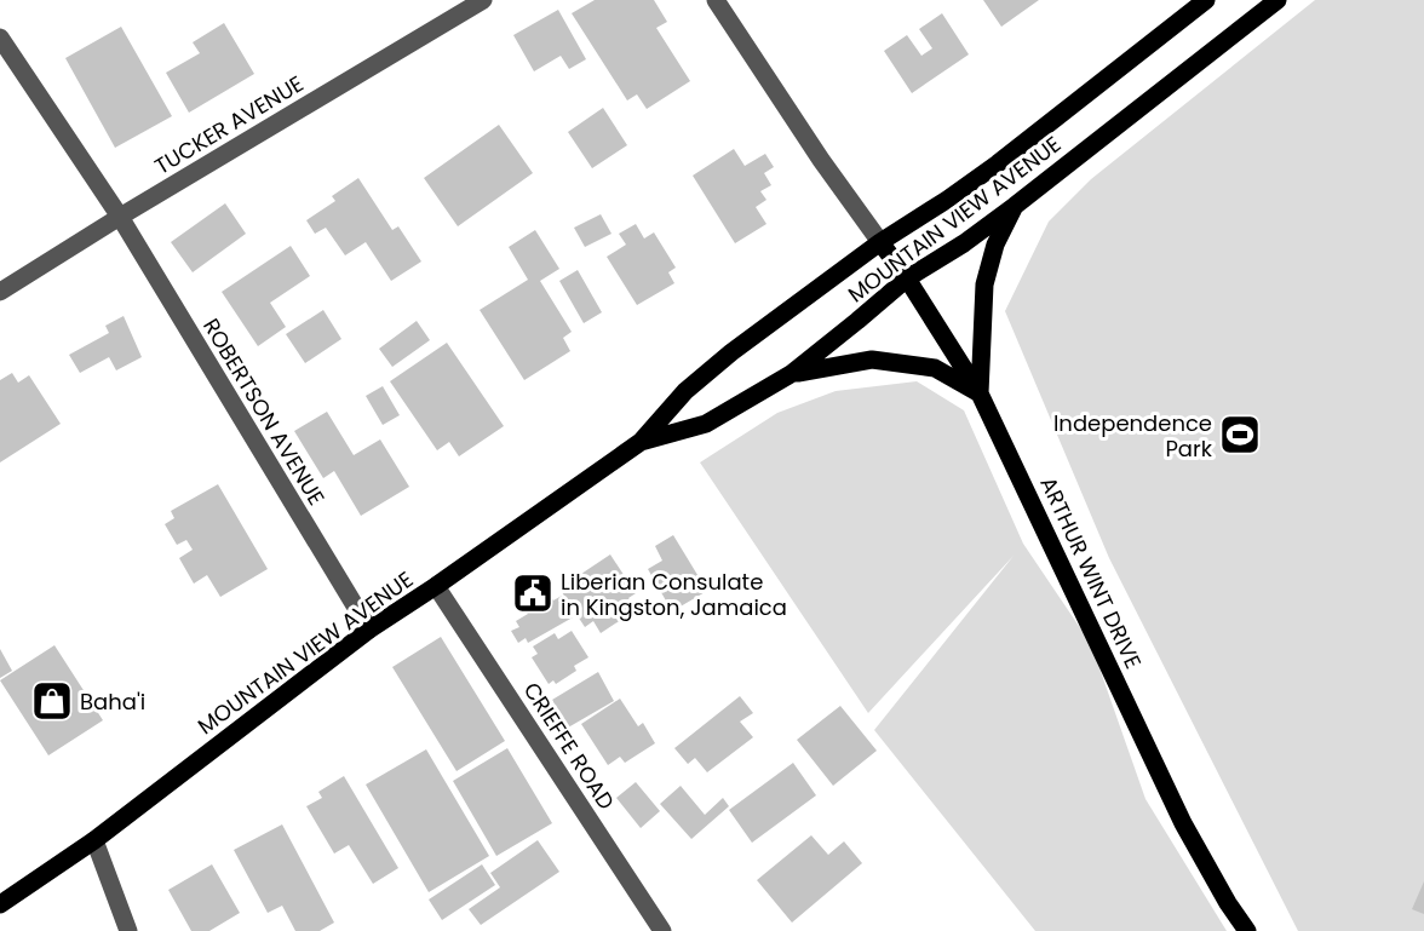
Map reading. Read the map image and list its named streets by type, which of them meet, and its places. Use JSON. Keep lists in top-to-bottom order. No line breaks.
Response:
{"streets":{"main road":["MOUNTAIN VIEW AVENUE","ARTHUR WINT DRIVE"],"street":["TUCKER AVENUE","ROBERTSON AVENUE","CRIEFFE ROAD"]},"crossings":[["TUCKER AVENUE","ROBERTSON AVENUE"],["MOUNTAIN VIEW AVENUE","ROBERTSON AVENUE"],["MOUNTAIN VIEW AVENUE","ARTHUR WINT DRIVE"],["MOUNTAIN VIEW AVENUE","CRIEFFE ROAD"]],"places":{"sports":["Independence Park"],"public building":["Liberian Consulate in Kingston, Jamaica"],"shop":["Baha'i"]}}
